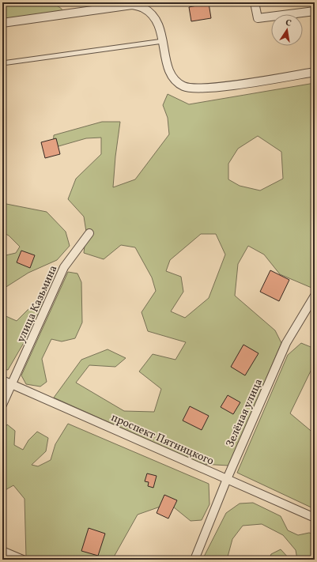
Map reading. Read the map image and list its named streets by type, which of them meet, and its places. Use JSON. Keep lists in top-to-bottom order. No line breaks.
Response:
{"streets":{"street":["улица Казьмина","Зелёная улица","проспект Пятницкого"]},"crossings":[["улица Казьмина","проспект Пятницкого"],["Зелёная улица","проспект Пятницкого"]],"north":"top"}
